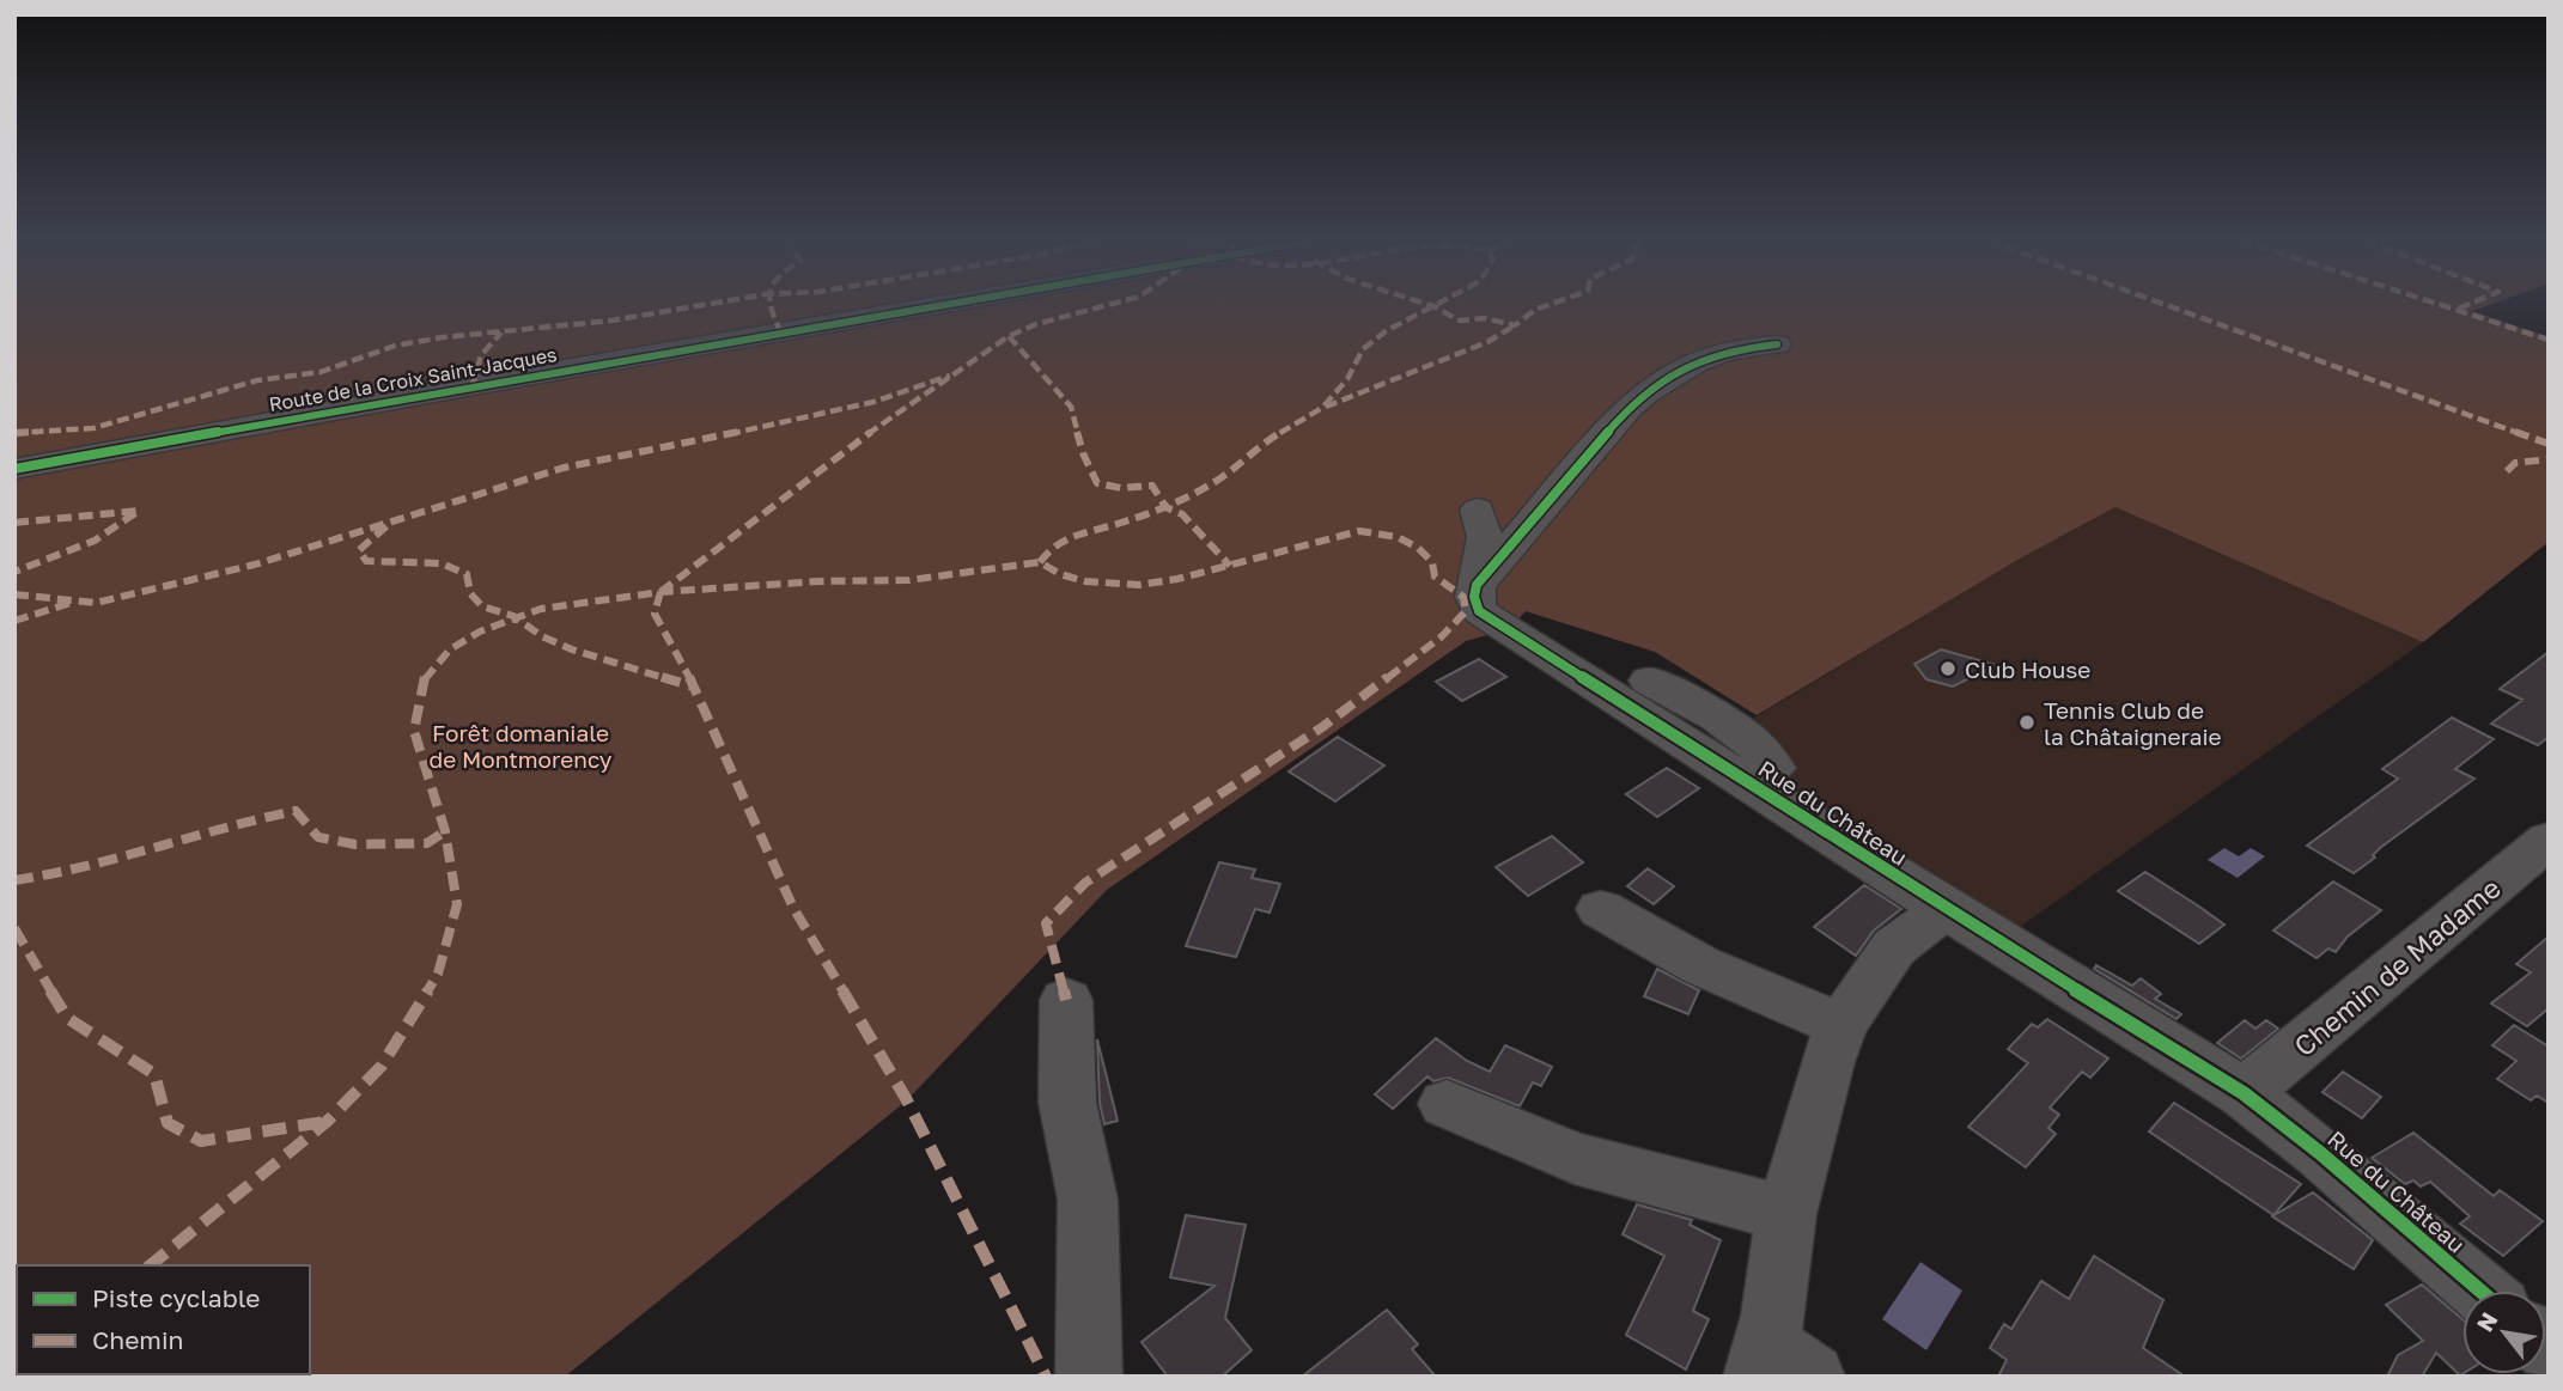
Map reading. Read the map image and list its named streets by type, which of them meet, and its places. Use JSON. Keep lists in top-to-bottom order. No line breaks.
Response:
{"streets":{"street":["Route de la Croix Saint-Jacques","Rue du Château","Chemin de Madame"]},"crossings":[["Rue du Château","Chemin de Madame"]],"parks":["Forêt domaniale de Montmorency"],"places":["Club House","Tennis Club de la Châtaigneraie"],"legend":["Piste cyclable","Chemin"],"north":"top left"}
